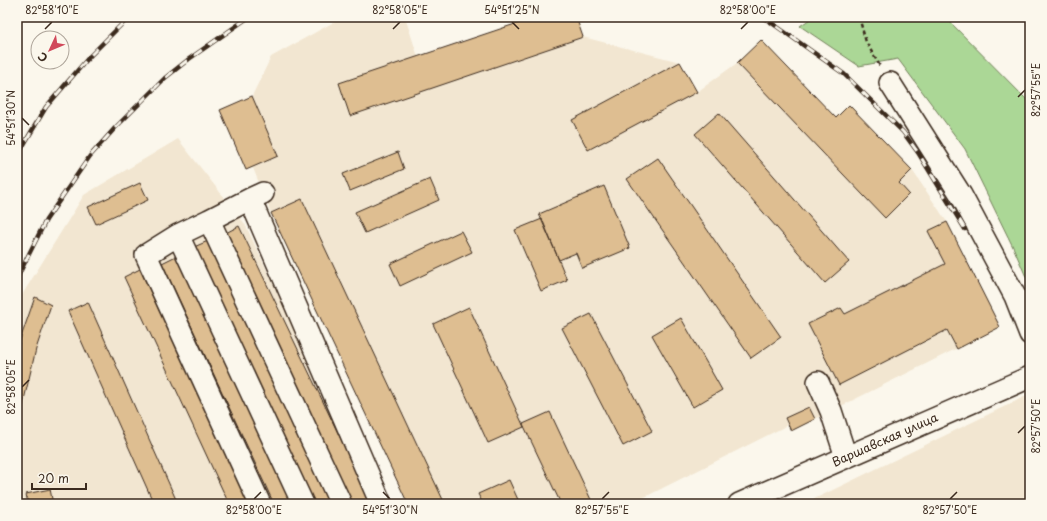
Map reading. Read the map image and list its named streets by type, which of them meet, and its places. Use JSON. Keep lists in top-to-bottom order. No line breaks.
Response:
{"streets":{"street":["Варшавская улица"]},"scale_bar":"20 m","north":"bottom left","coordinates":["82°58'10\"E","82°58'05\"E","54°51'25\"N","82°58'00\"E","82°57'55\"E","54°51'30\"N","82°57'50\"E"]}
